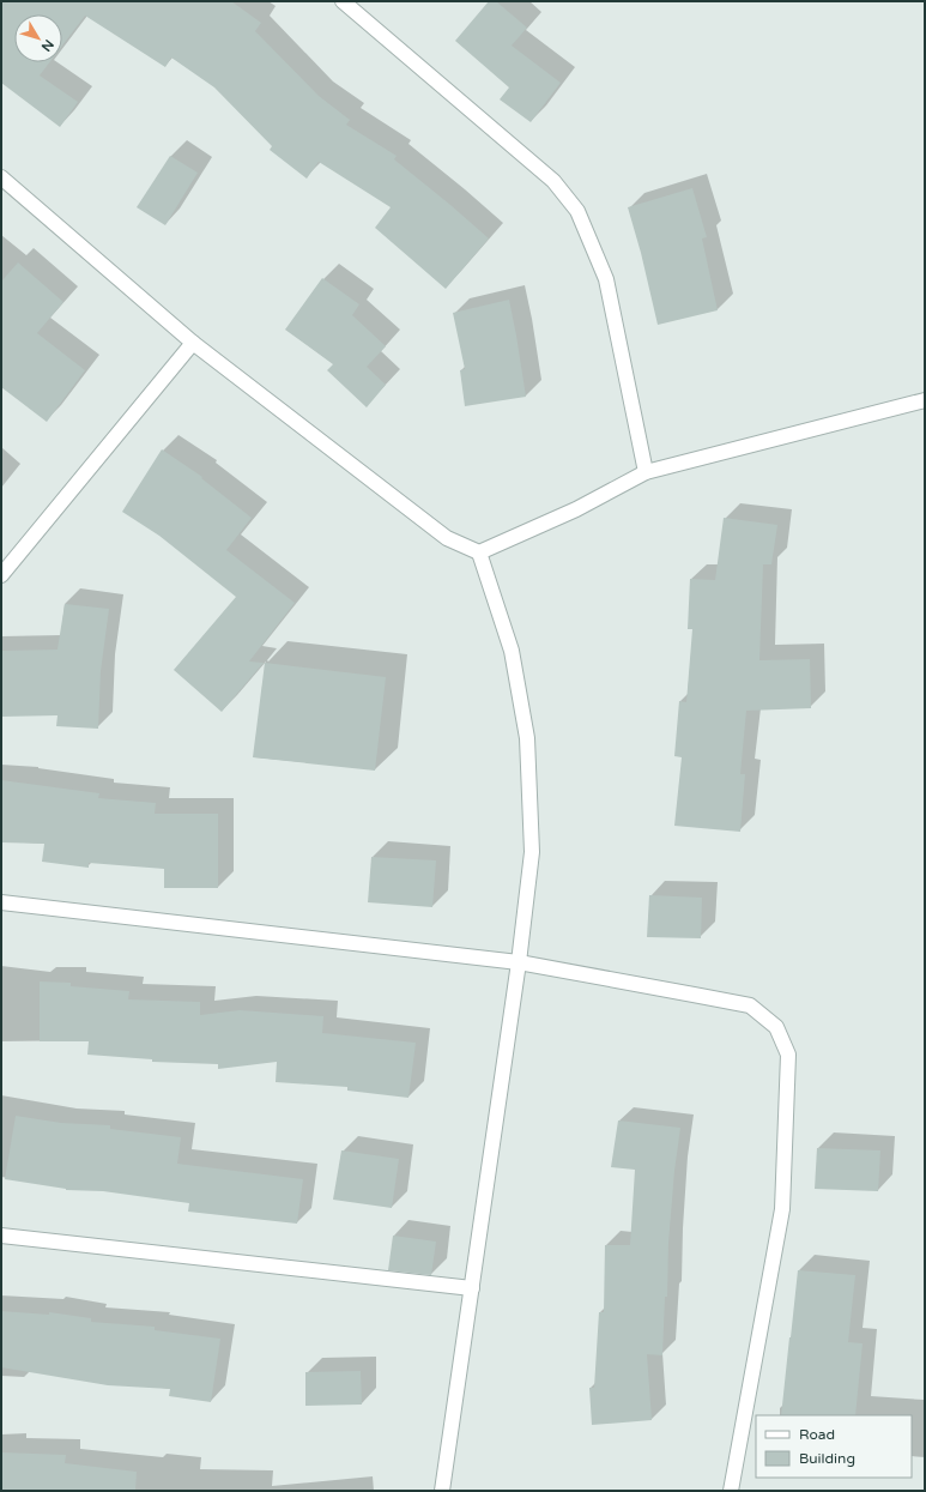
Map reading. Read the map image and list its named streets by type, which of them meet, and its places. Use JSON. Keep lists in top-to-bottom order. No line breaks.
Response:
{"legend":["Road","Building"],"north":"bottom right"}
